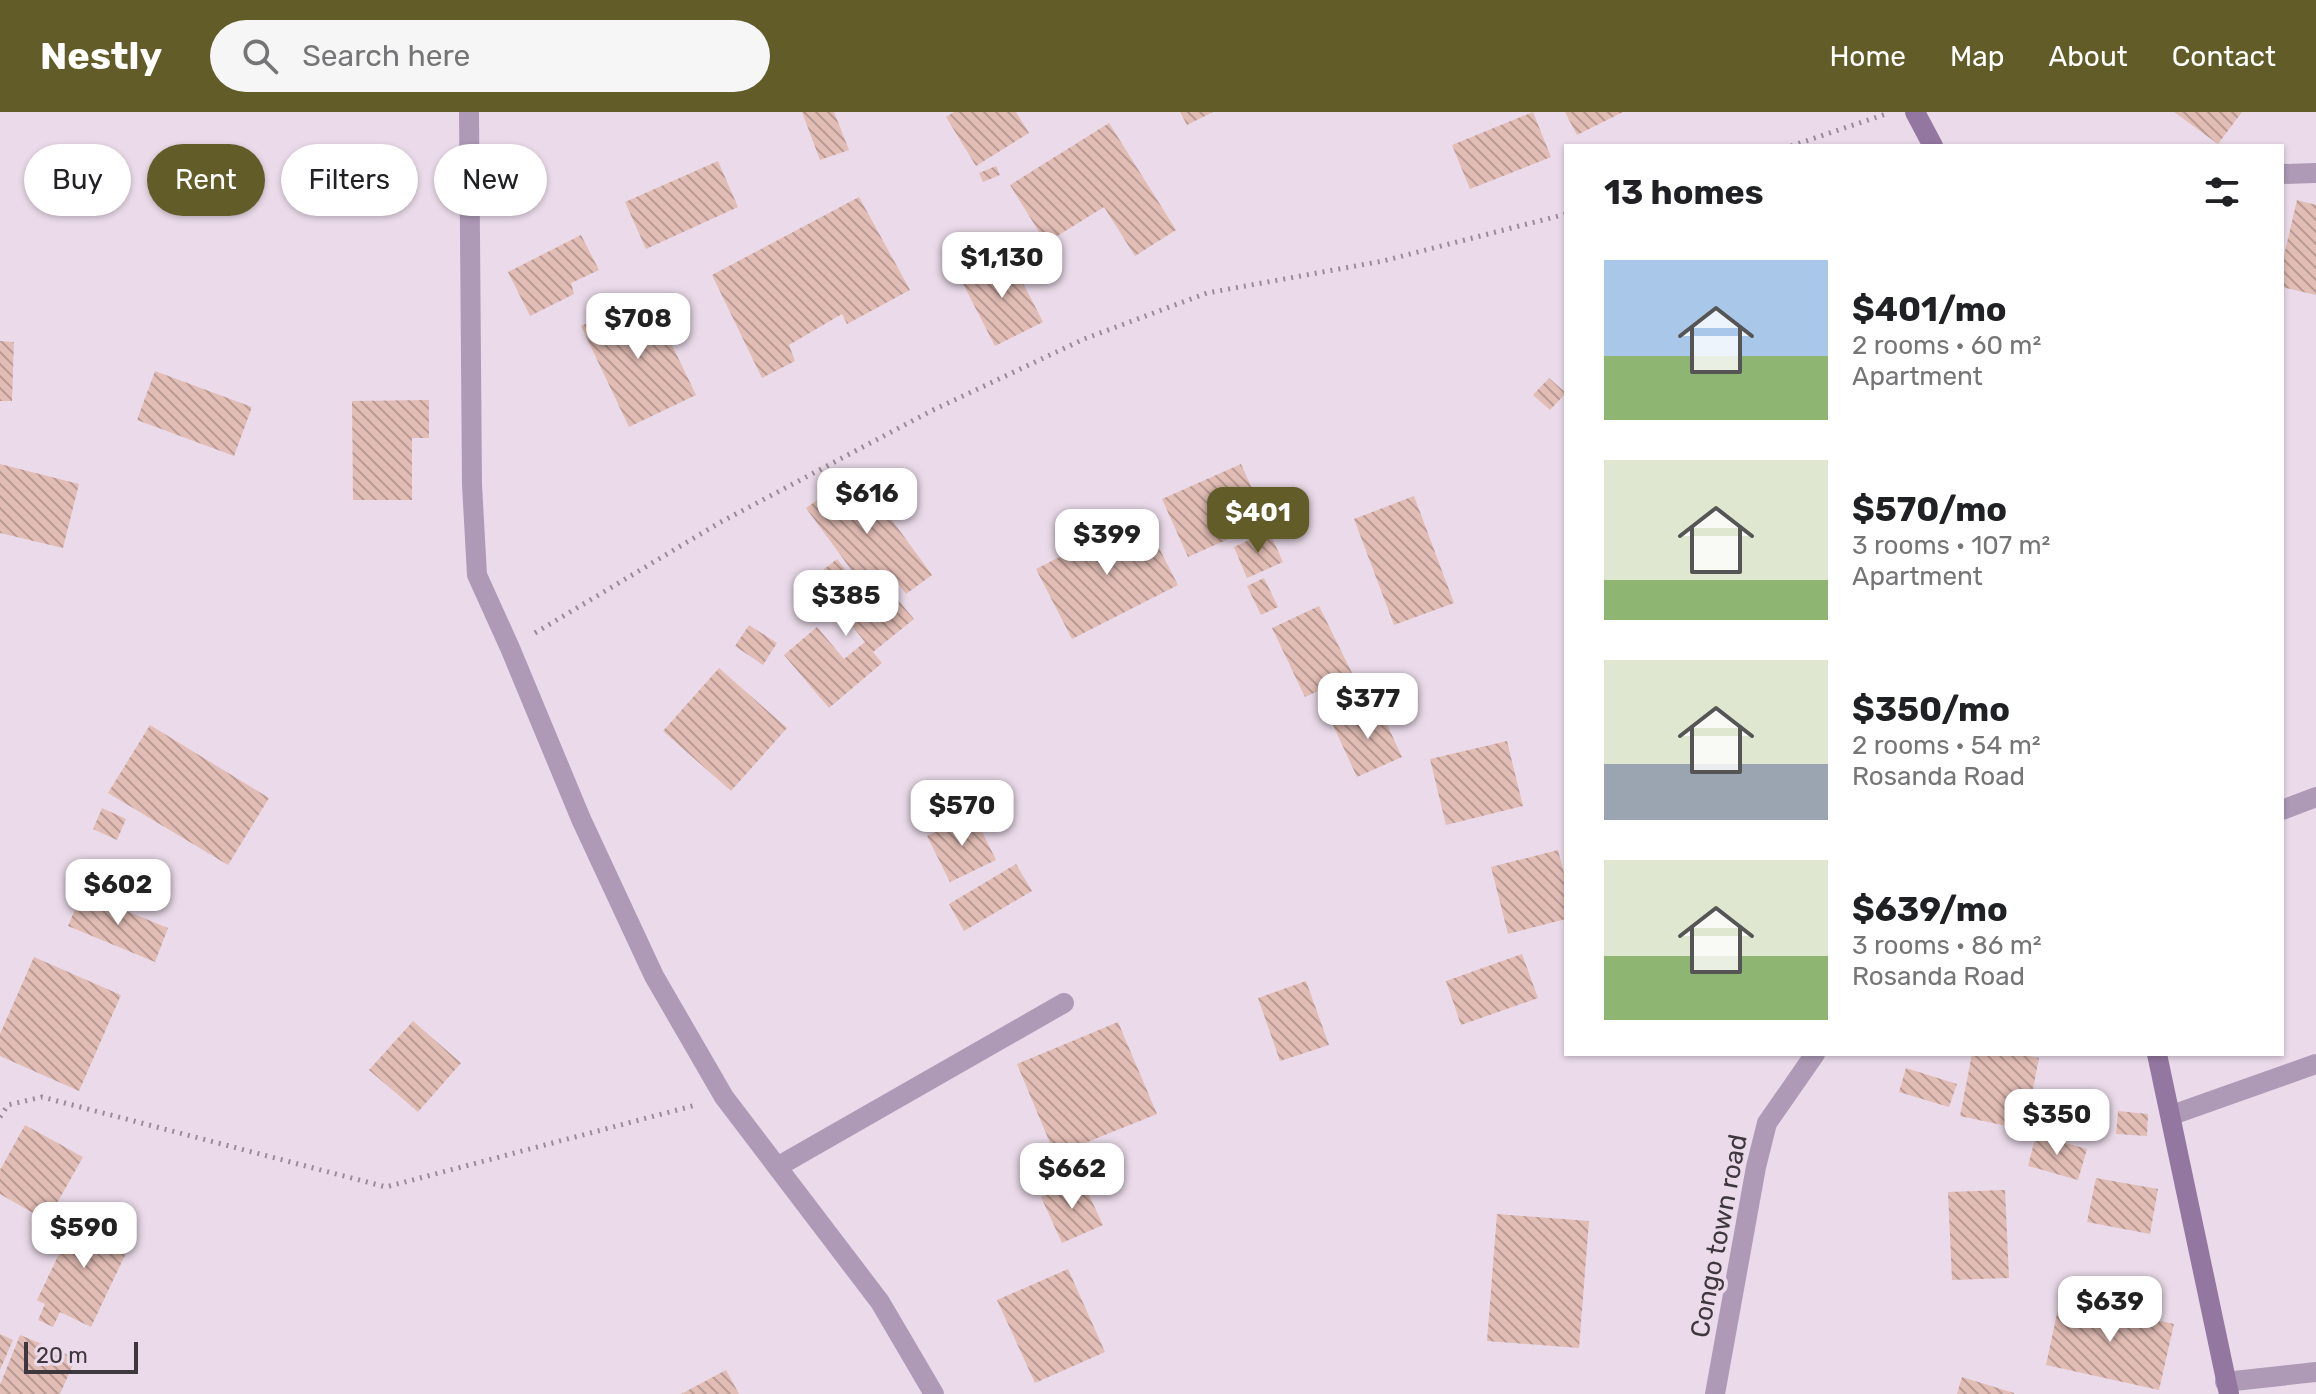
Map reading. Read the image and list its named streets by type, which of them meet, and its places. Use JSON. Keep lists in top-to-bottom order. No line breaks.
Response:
{"streets":{"street":["Congo town road"]},"scale_bar":"20 m","page":{"header":"Nestly","search":"Search here","nav":["Home","Map","About","Contact"],"chip":["Buy","Rent","Filters","New"],"heading":"13 homes","price":["$1,130","$708","$616","$401","$399","$385","$377","$570","$602","$350","$662","$590","$639"],"list":[{"name":"$401/mo","note":"2 rooms · 60 m² · Apartment"},{"name":"$570/mo","note":"3 rooms · 107 m² · Apartment"},{"name":"$350/mo","note":"2 rooms · 54 m² · Rosanda Road"},{"name":"$639/mo","note":"3 rooms · 86 m² · Rosanda Road"}],"scale":"20 m"}}
